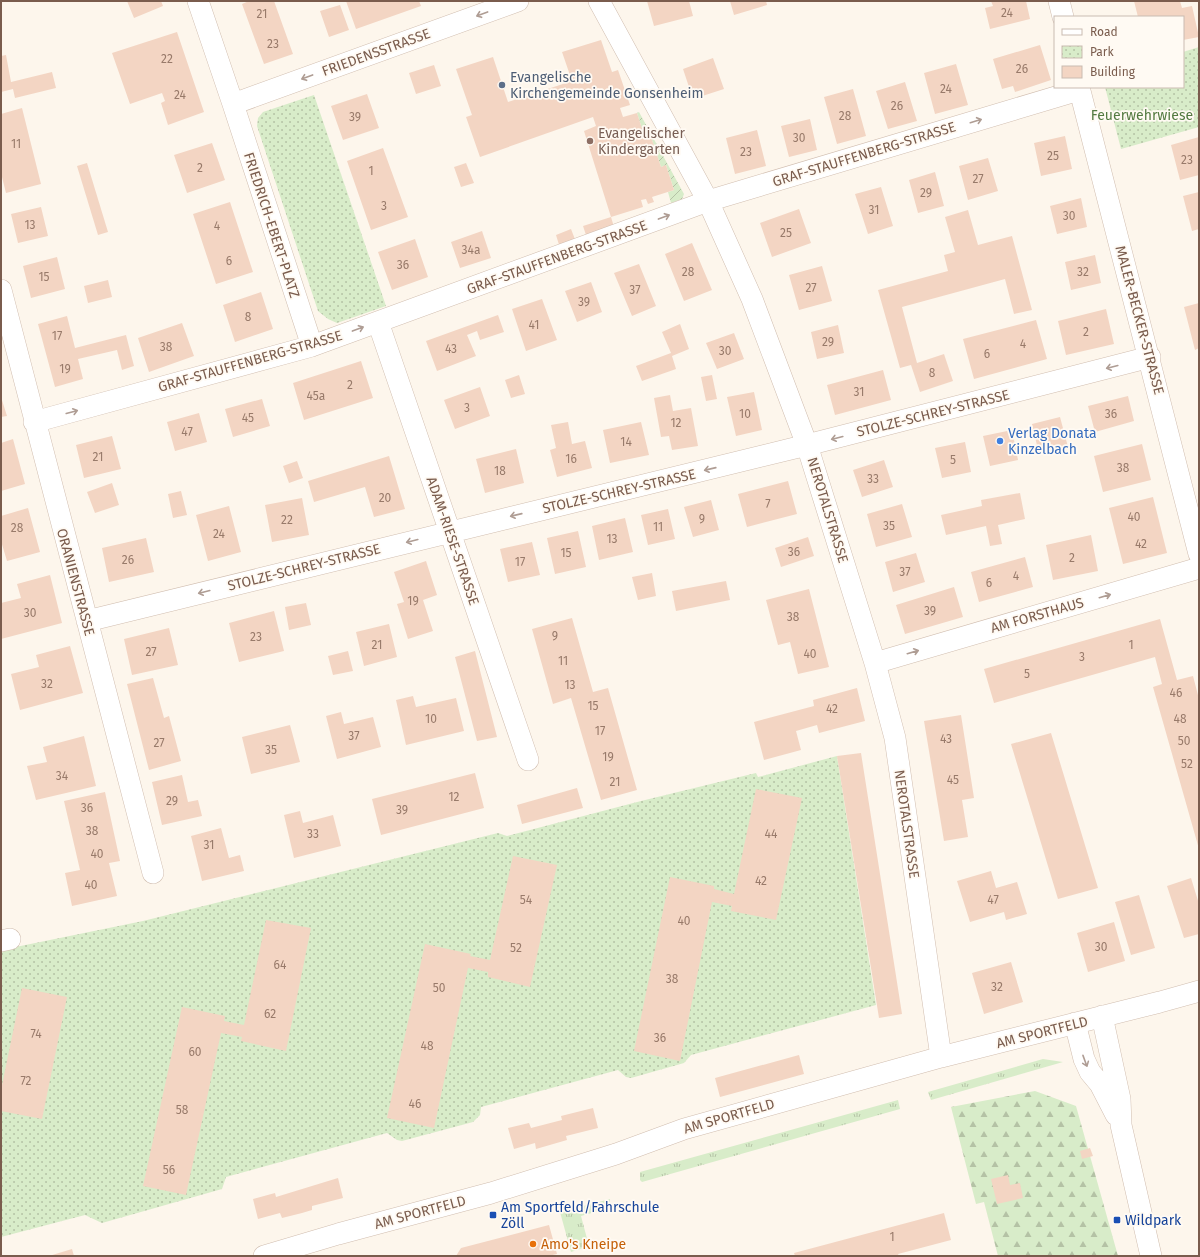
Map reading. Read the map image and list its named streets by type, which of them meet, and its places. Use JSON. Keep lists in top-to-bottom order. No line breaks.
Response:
{"streets":{"street":["FRIEDENSSTRASSE","GRAF-STAUFFENBERG-STRASSE","FRIEDRICH-EBERT-PLATZ","MALER-BECKER-STRASSE","STOLZE-SCHREY-STRASSE","NEROTALSTRASSE","ADAM-RIESE-STRASSE","ORANIENSTRASSE","AM FORSTHAUS","AM SPORTFELD"]},"crossings":[["FRIEDENSSTRASSE","FRIEDRICH-EBERT-PLATZ"],["GRAF-STAUFFENBERG-STRASSE","FRIEDRICH-EBERT-PLATZ"],["GRAF-STAUFFENBERG-STRASSE","MALER-BECKER-STRASSE"],["GRAF-STAUFFENBERG-STRASSE","NEROTALSTRASSE"],["GRAF-STAUFFENBERG-STRASSE","ADAM-RIESE-STRASSE"],["GRAF-STAUFFENBERG-STRASSE","ORANIENSTRASSE"],["MALER-BECKER-STRASSE","STOLZE-SCHREY-STRASSE"],["STOLZE-SCHREY-STRASSE","NEROTALSTRASSE"],["STOLZE-SCHREY-STRASSE","ADAM-RIESE-STRASSE"],["STOLZE-SCHREY-STRASSE","ORANIENSTRASSE"],["NEROTALSTRASSE","AM FORSTHAUS"],["NEROTALSTRASSE","AM SPORTFELD"]],"one_way":["FRIEDENSSTRASSE","GRAF-STAUFFENBERG-STRASSE","STOLZE-SCHREY-STRASSE","AM FORSTHAUS"],"parks":["Feuerwehrwiese"],"places":{"other":["Evangelische Kirchengemeinde Gonsenheim","Evangelischer Kindergarten","Verlag Donata Kinzelbach","Amo's Kneipe"],"transit":["Am Sportfeld/Fahrschule Zöll","Wildpark"]},"house_numbers":["24","21","23","22","26","24","24","26","28","39","30","11","23","25","23","2","1","27","29","3","31","30","13","4","25","34a","6","36","28","32","15","27","37","39","8","41","2","17","29","4","38","43","30","6","19","8","2","31","45a","3","10","36","45","12","47","14","21","16","5","38","18","33","20","7","40","9","22","35","11","28","24","13","42","36","15","2","26","17","37","4","6","19","39","30","38","9","23","21","1","27","40","3","11","5","32","13","46","15","42","10","48","17","37","43","50","27","35","19","52","34","45","21","12","29","36","39","38","33","44","31","40","42","40","54","47","40","30","52","64","38","32","50","62","74","36","48","60","72","46","58","56","1"],"legend":["Road","Park","Building"]}
